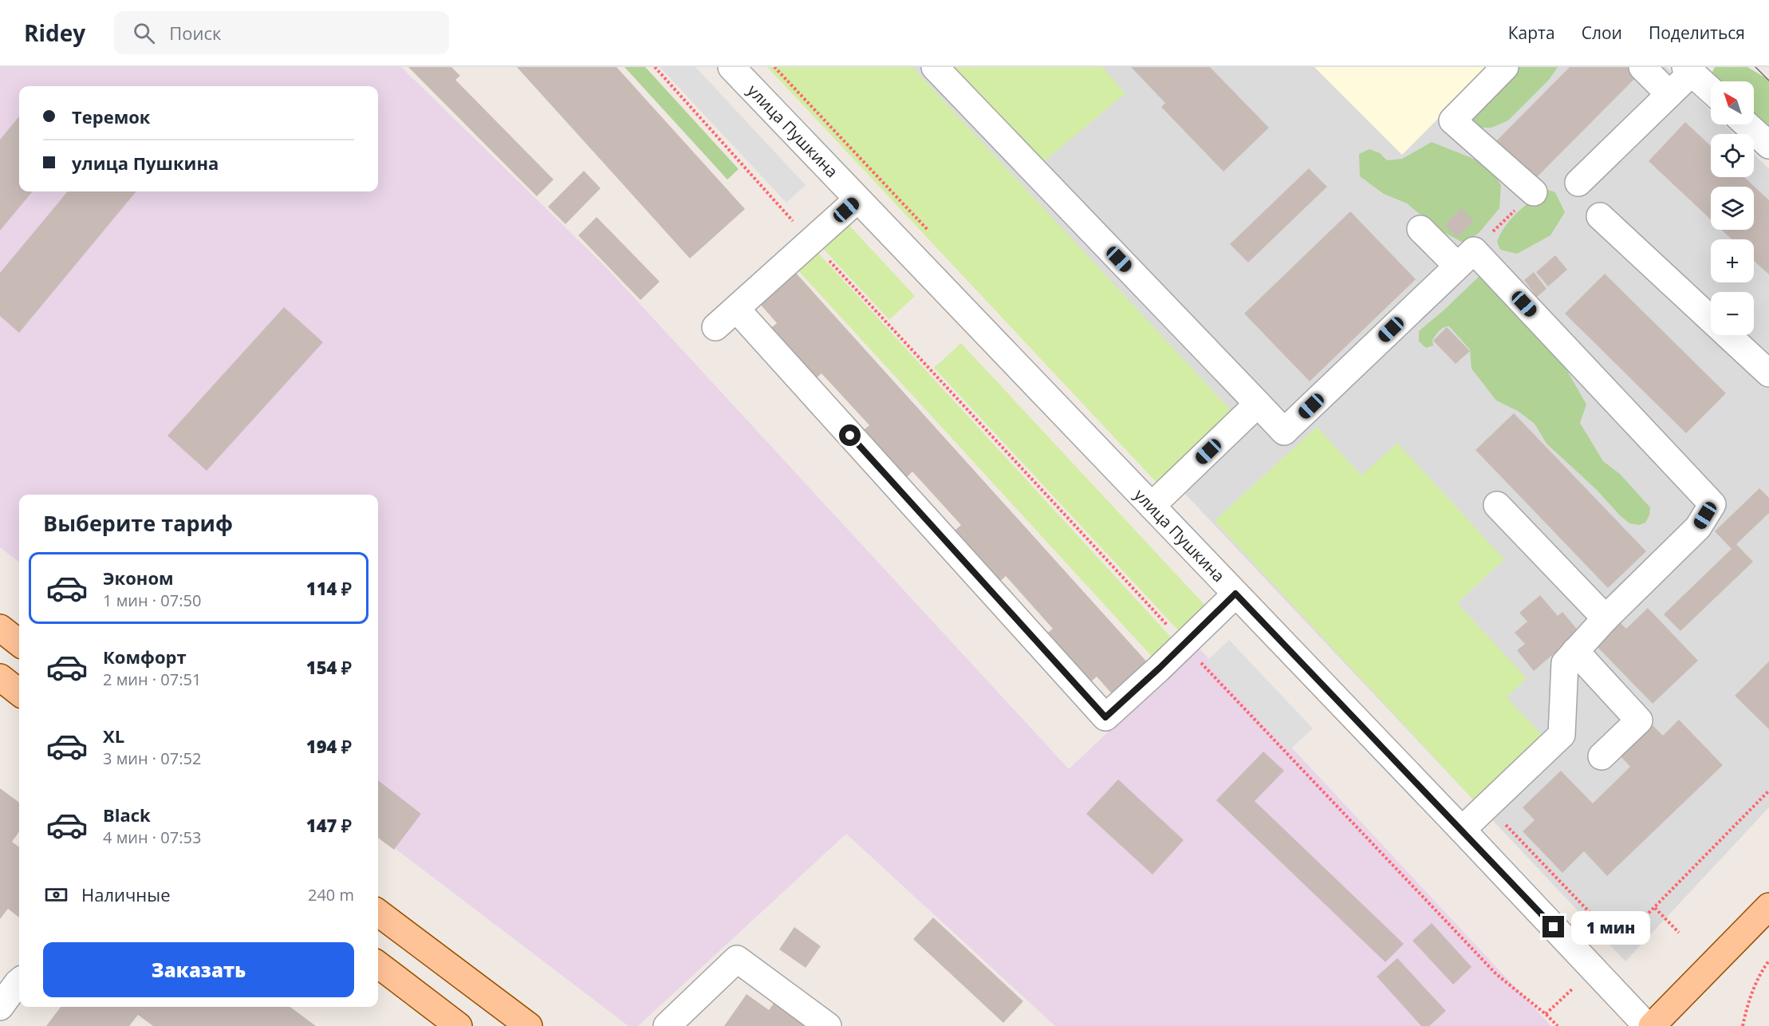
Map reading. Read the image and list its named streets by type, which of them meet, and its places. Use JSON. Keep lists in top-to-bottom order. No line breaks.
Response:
{"streets":{"street":["улица Пушкина"]},"north":"top left","page":{"header":"Ridey","search":"Поиск","nav":["Карта","Слои","Поделиться"],"map_buttons":["+","−"],"banner":["Теремок","улица Пушкина"],"heading":"Выберите тариф","list":[{"name":"Эконом","note":"1 мин · 07:50","value":"114 ₽"},{"name":"Комфорт","note":"2 мин · 07:51","value":"154 ₽"},{"name":"XL","note":"3 мин · 07:52","value":"194 ₽"},{"name":"Black","note":"4 мин · 07:53","value":"147 ₽"}],"pay":["Наличные","240 m"],"bubble":"1 мин","buttons":"Заказать"}}
